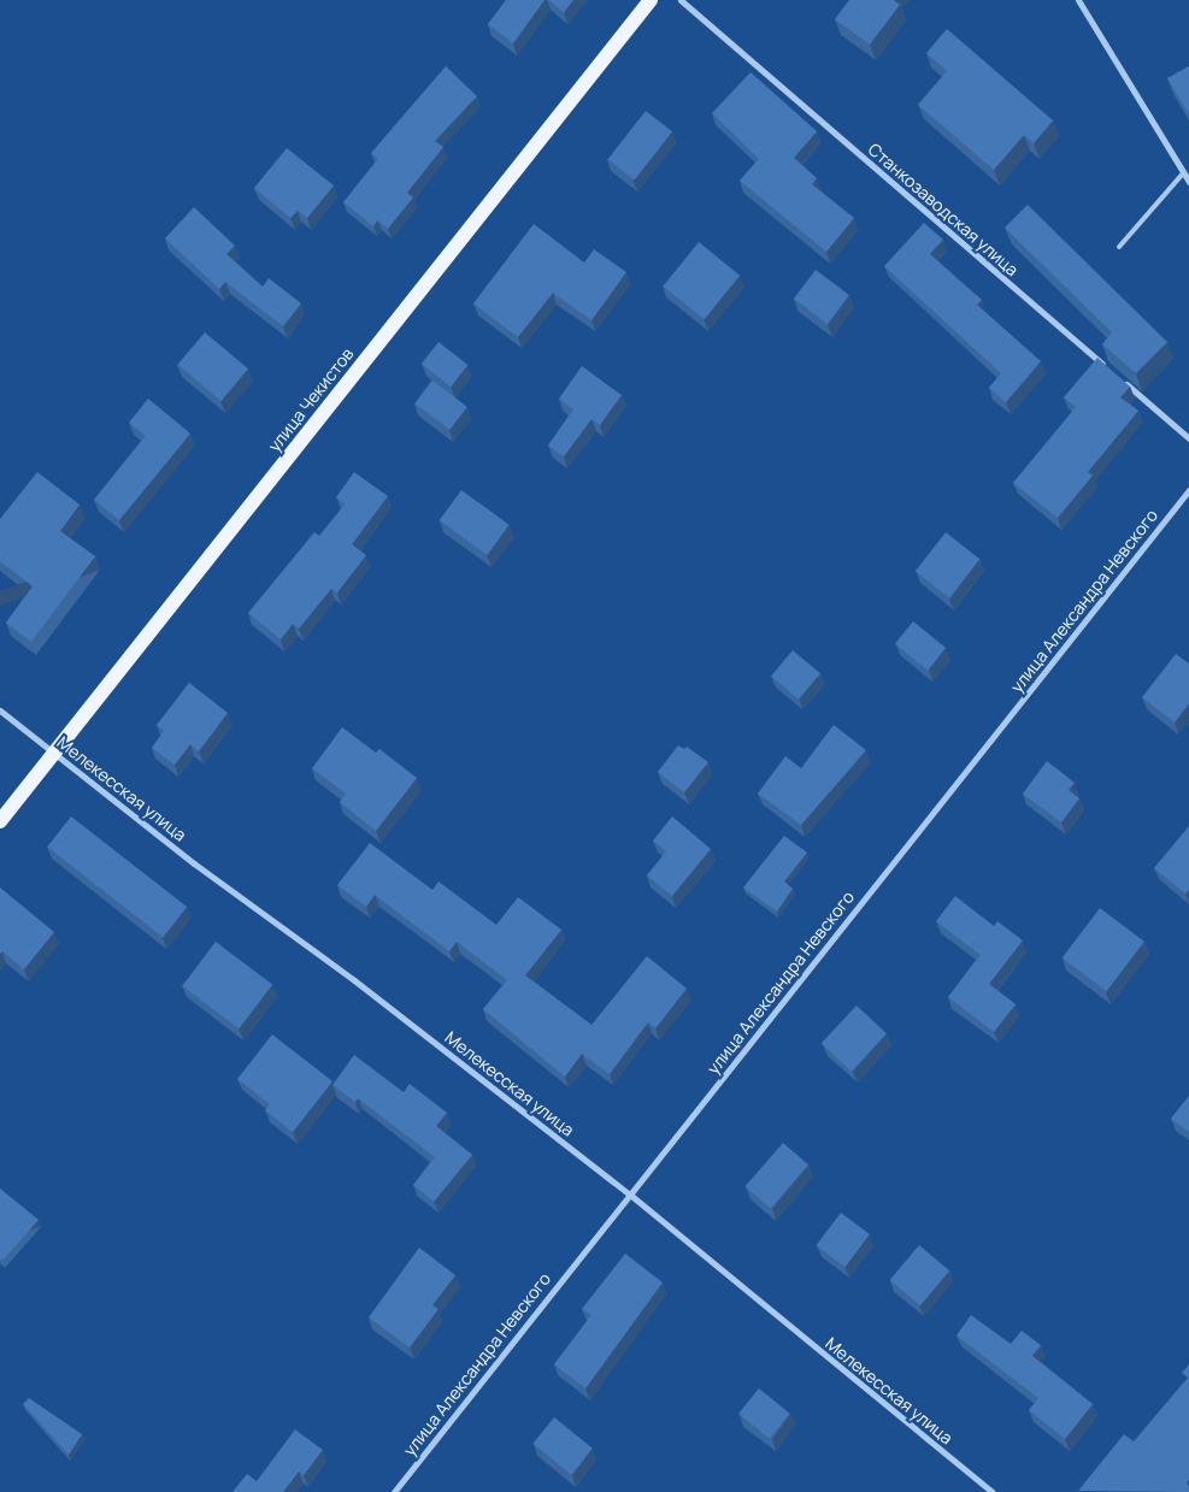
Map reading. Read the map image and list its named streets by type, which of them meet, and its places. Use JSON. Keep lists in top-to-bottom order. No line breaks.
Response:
{"streets":{"main road":["улица Чекистов"],"street":["Станкозаводская улица","улица Александра Невского","Мелекесская улица"]},"crossings":[["улица Чекистов","Мелекесская улица"],["улица Александра Невского","Мелекесская улица"]]}
